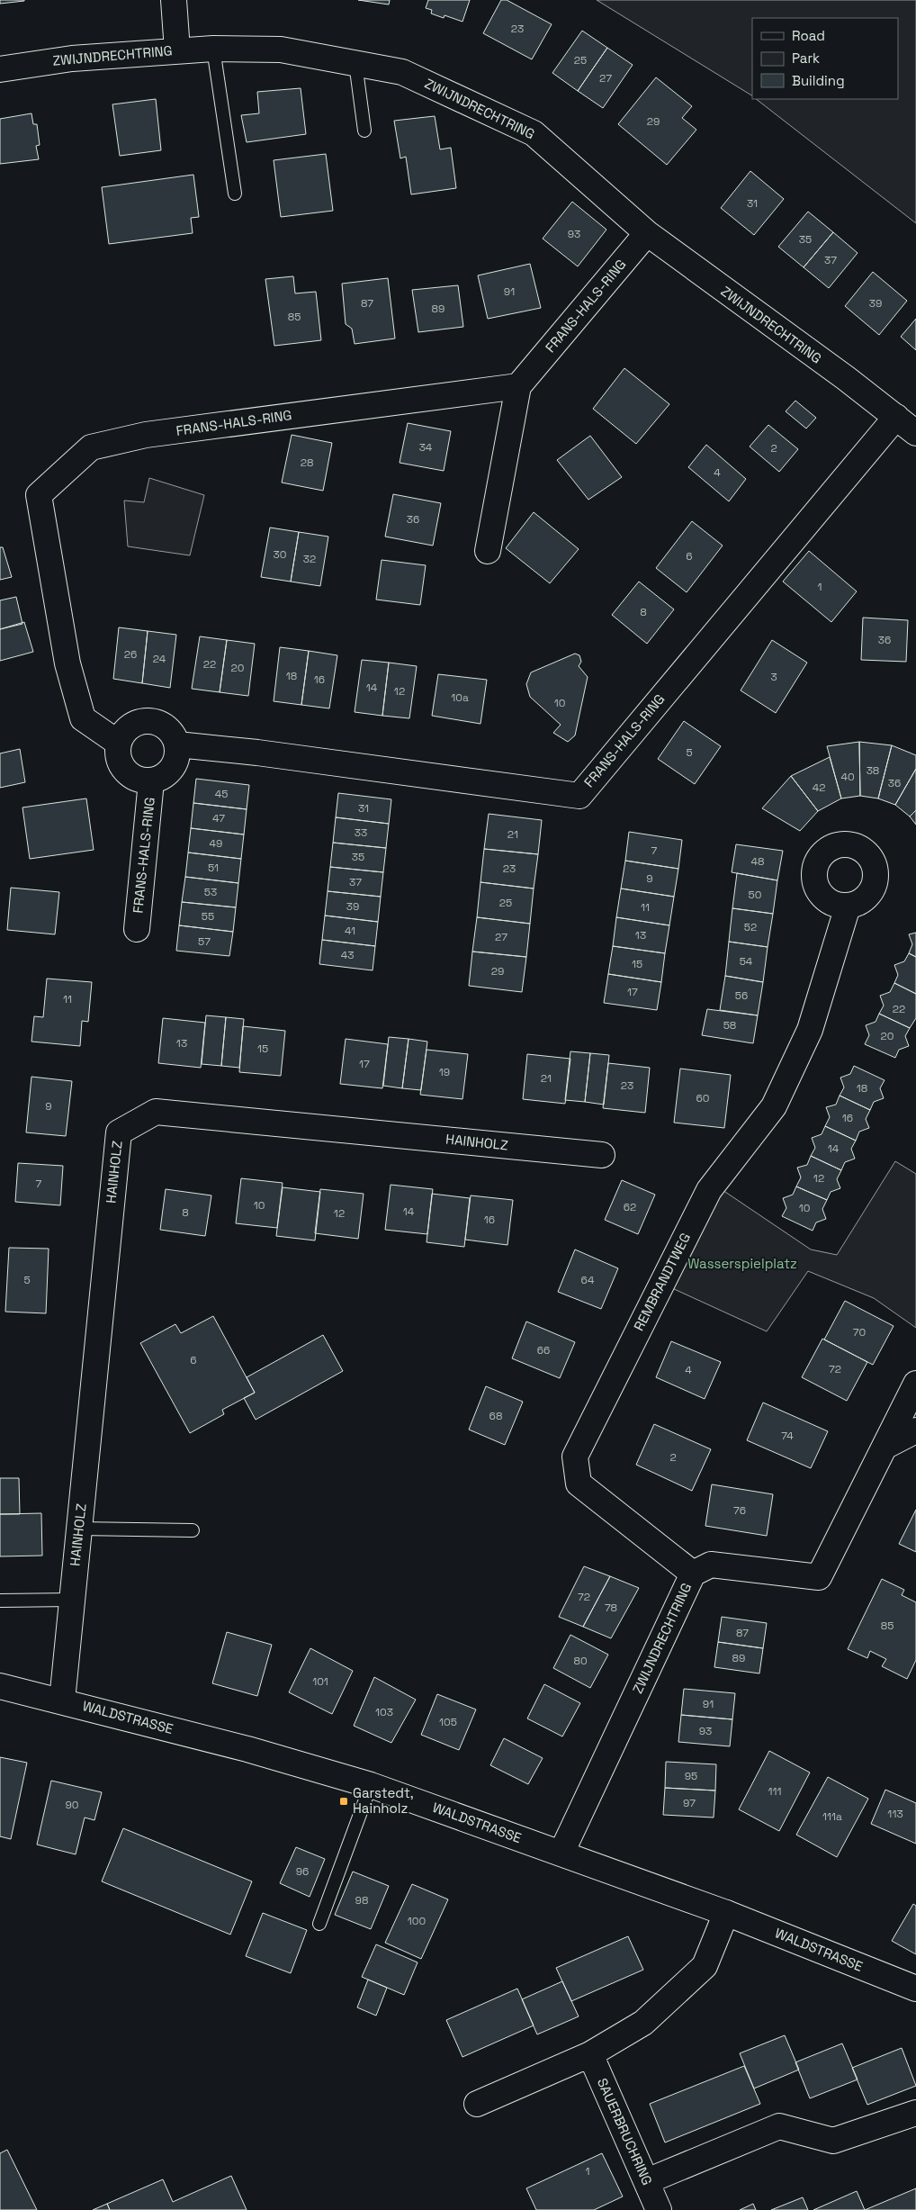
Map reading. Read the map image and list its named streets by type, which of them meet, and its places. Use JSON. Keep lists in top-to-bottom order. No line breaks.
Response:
{"streets":{"street":["ZWIJNDRECHTRING","FRANS-HALS-RING","HAINHOLZ","REMBRANDTWEG","WALDSTRASSE","SAUERBRUCHRING"]},"crossings":[["ZWIJNDRECHTRING","FRANS-HALS-RING"],["ZWIJNDRECHTRING","REMBRANDTWEG"],["ZWIJNDRECHTRING","WALDSTRASSE"],["HAINHOLZ","WALDSTRASSE"]],"parks":["Wasserspielplatz"],"places":{"transit":["Garstedt, Hainholz"]},"house_numbers":["23","25","27","29","31","93","35","37","91","87","39","89","85","34","2","28","4","36","30","6","32","1","8","36","26","24","22","20","18","3","16","14","12","10a","10","5","38","40","36","42","45","31","47","33","21","49","7","35","48","51","23","9","37","53","50","25","39","11","55","52","41","13","27","57","43","54","15","29","17","56","11","22","58","20","13","15","17","19","21","23","18","60","9","16","14","12","7","10","62","10","14","8","12","16","5","64","70","66","6","72","4","68","74","2","76","72","78","85","87","89","80","101","91","103","105","93","95","111","97","90","113","111a","96","98","100","1"],"legend":["Road","Park","Building"]}
